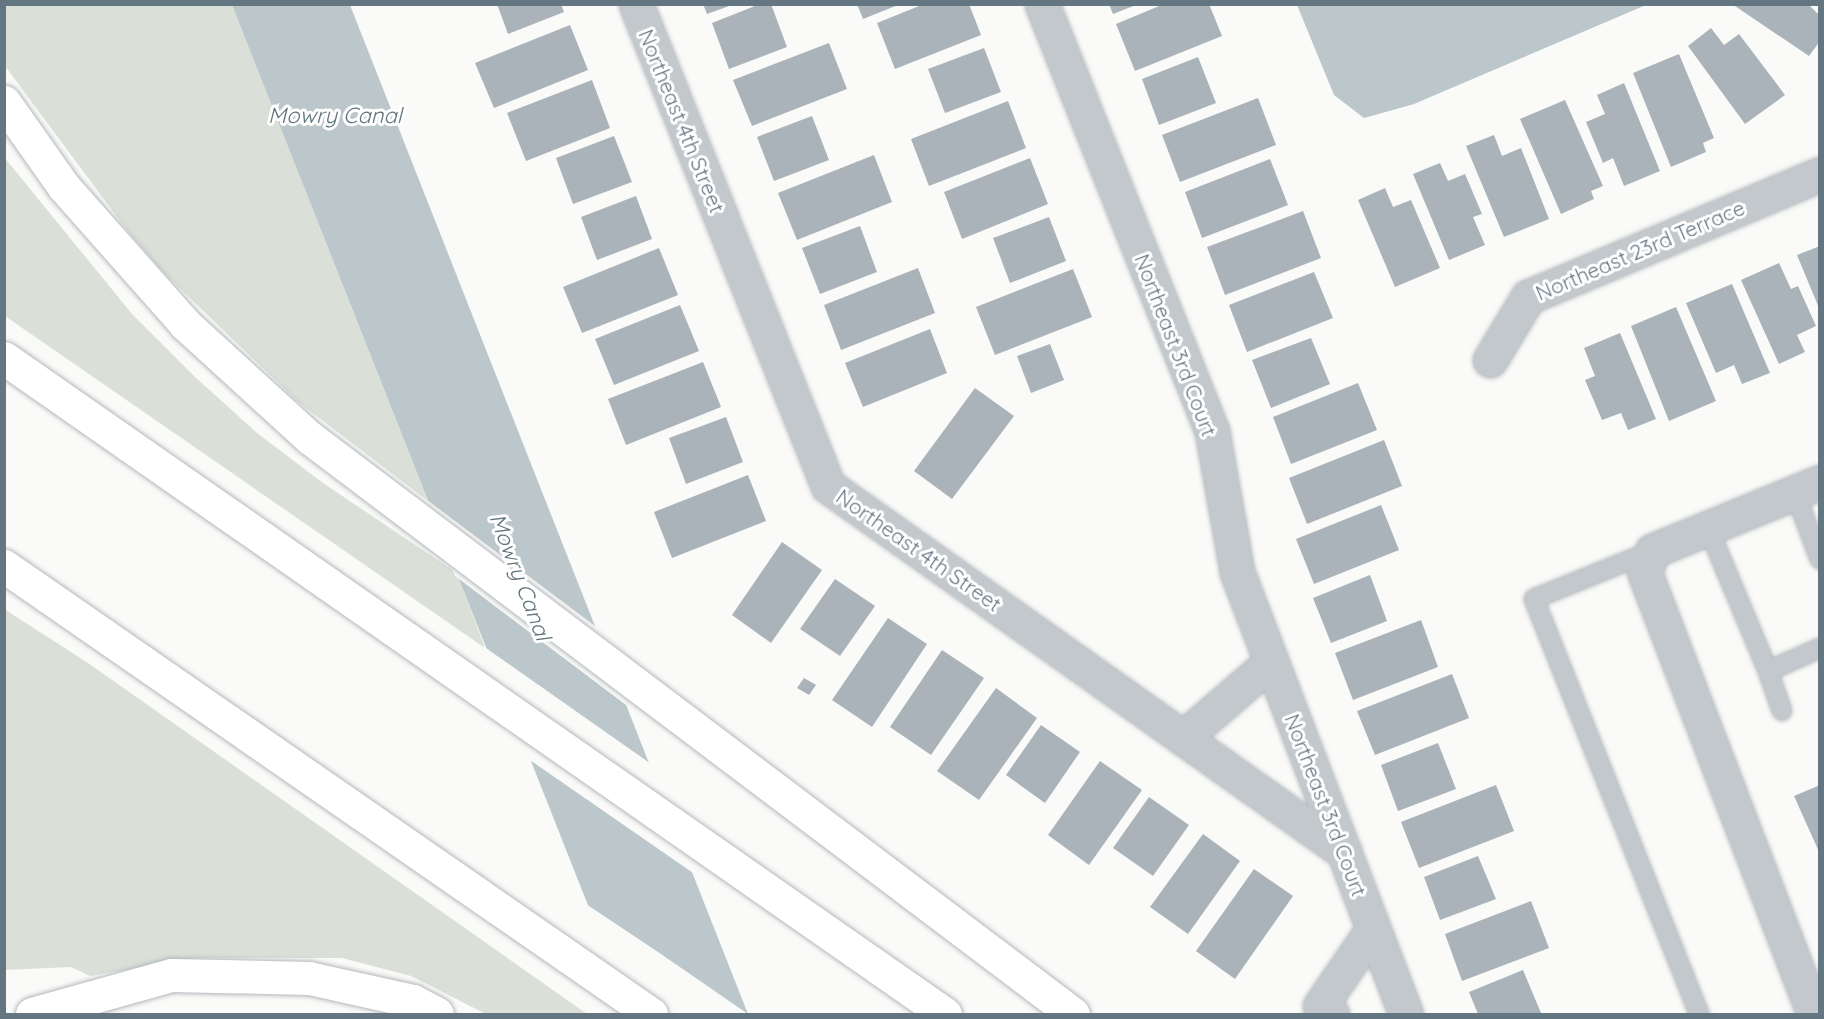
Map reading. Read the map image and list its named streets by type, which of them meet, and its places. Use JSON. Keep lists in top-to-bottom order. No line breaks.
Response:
{"streets":{"street":["Northeast 4th Street","Northeast 23rd Terrace","Northeast 3rd Court"]},"crossings":[["Northeast 4th Street","Northeast 3rd Court"]],"water":["Mowry Canal"]}
